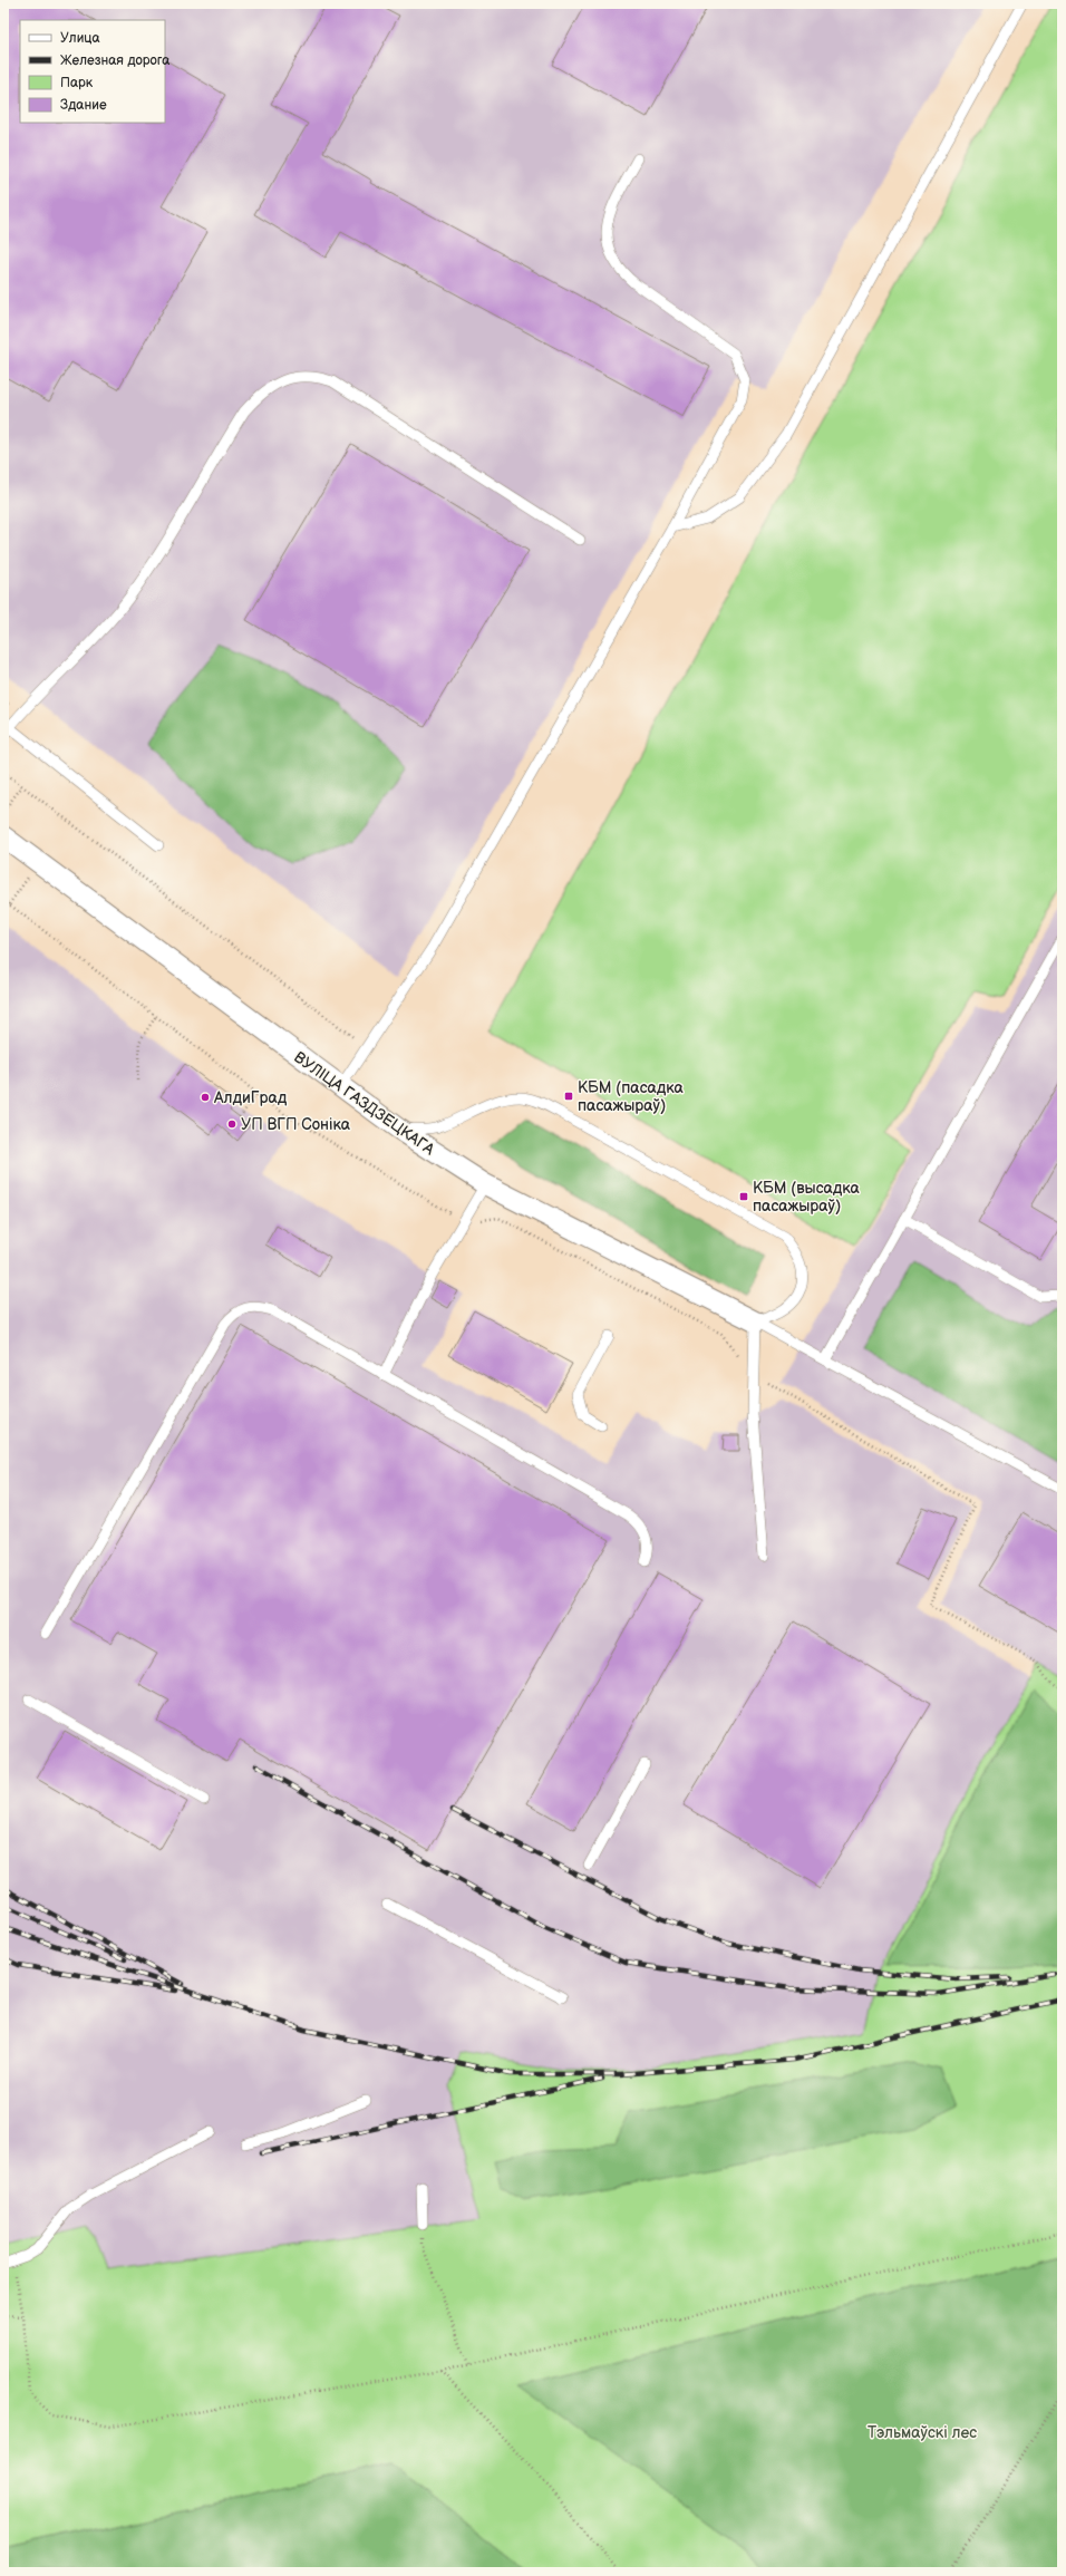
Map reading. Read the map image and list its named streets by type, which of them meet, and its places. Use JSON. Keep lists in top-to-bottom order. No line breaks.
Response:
{"streets":{"street":["ВУЛІЦА ГАЗДЗЕЦКАГА"]},"parks":["Тэльмаўскі лес"],"places":{"transit":["КБМ (пасадка пасажыраў)","КБМ (высадка пасажыраў)"],"other":["АлдиГрад","УП ВГП Соніка"]},"legend":["Улица","Железная дорога","Парк","Здание"]}
